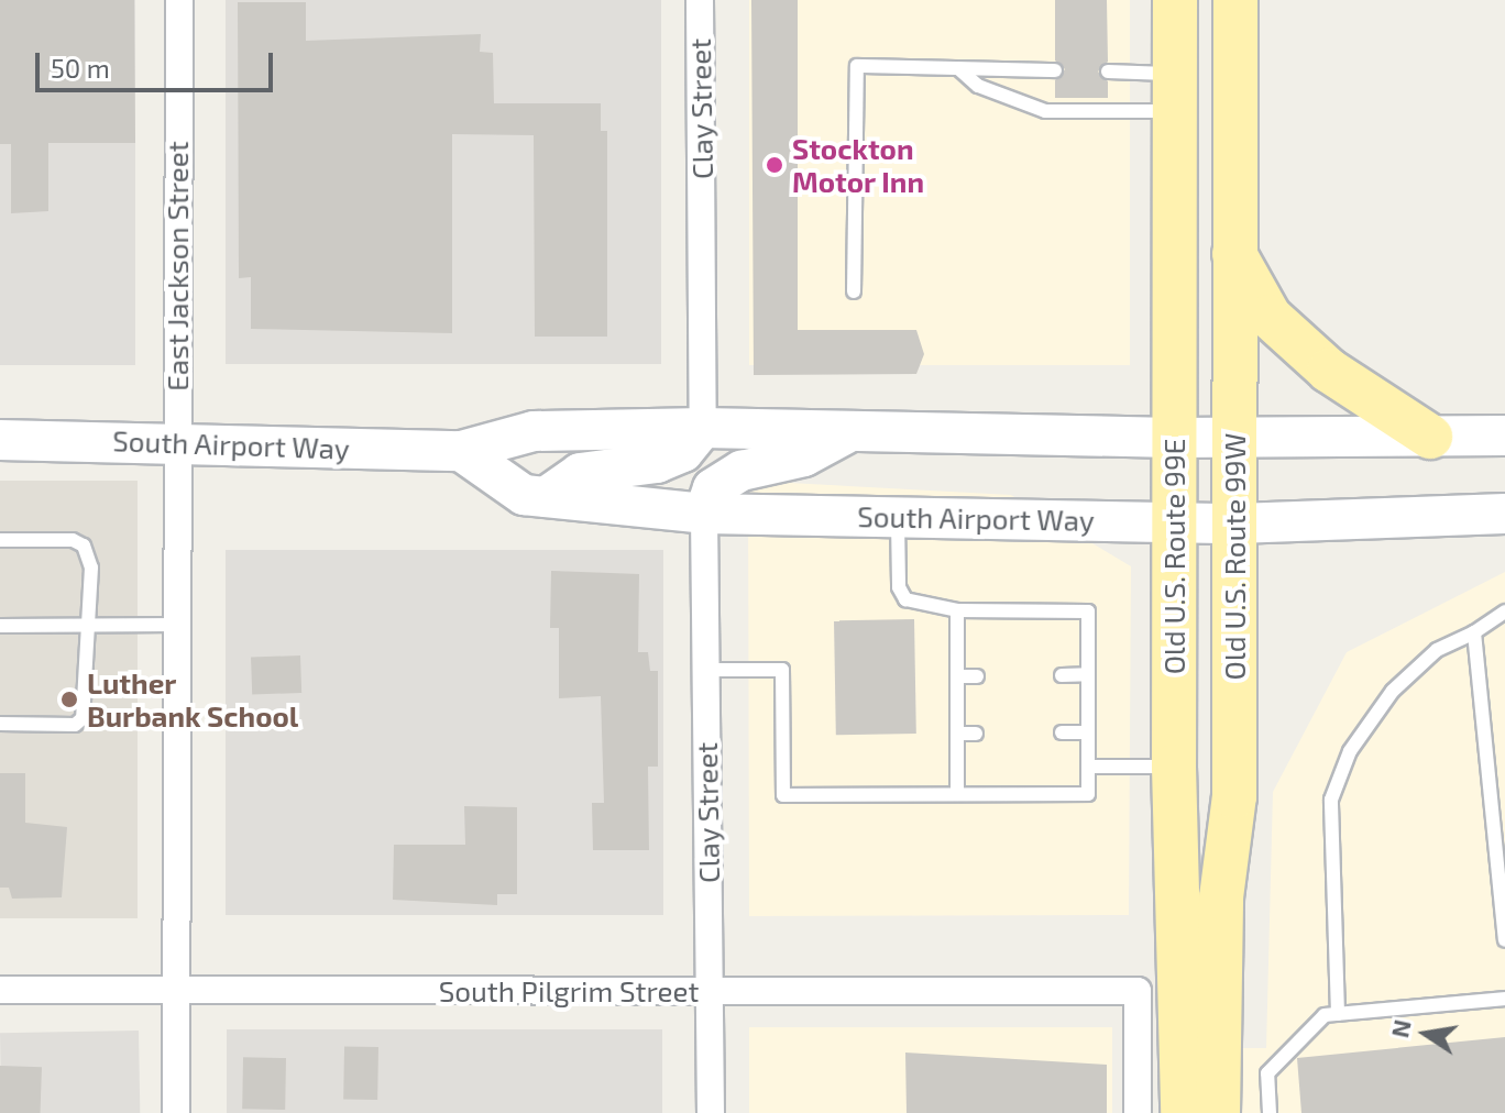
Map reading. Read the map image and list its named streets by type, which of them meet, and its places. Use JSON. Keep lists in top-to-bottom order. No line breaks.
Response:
{"streets":{"main road":["South Airport Way","Old U.S. Route 99E","Old U.S. Route 99W"],"street":["Clay Street","East Jackson Street","South Pilgrim Street"]},"crossings":[["Clay Street","South Airport Way"],["Clay Street","South Pilgrim Street"],["East Jackson Street","South Airport Way"],["East Jackson Street","South Pilgrim Street"],["South Airport Way","Old U.S. Route 99E"],["South Airport Way","Old U.S. Route 99W"]],"places":["Stockton Motor Inn","Luther Burbank School"],"scale_bar":"50 m","north":"left"}
